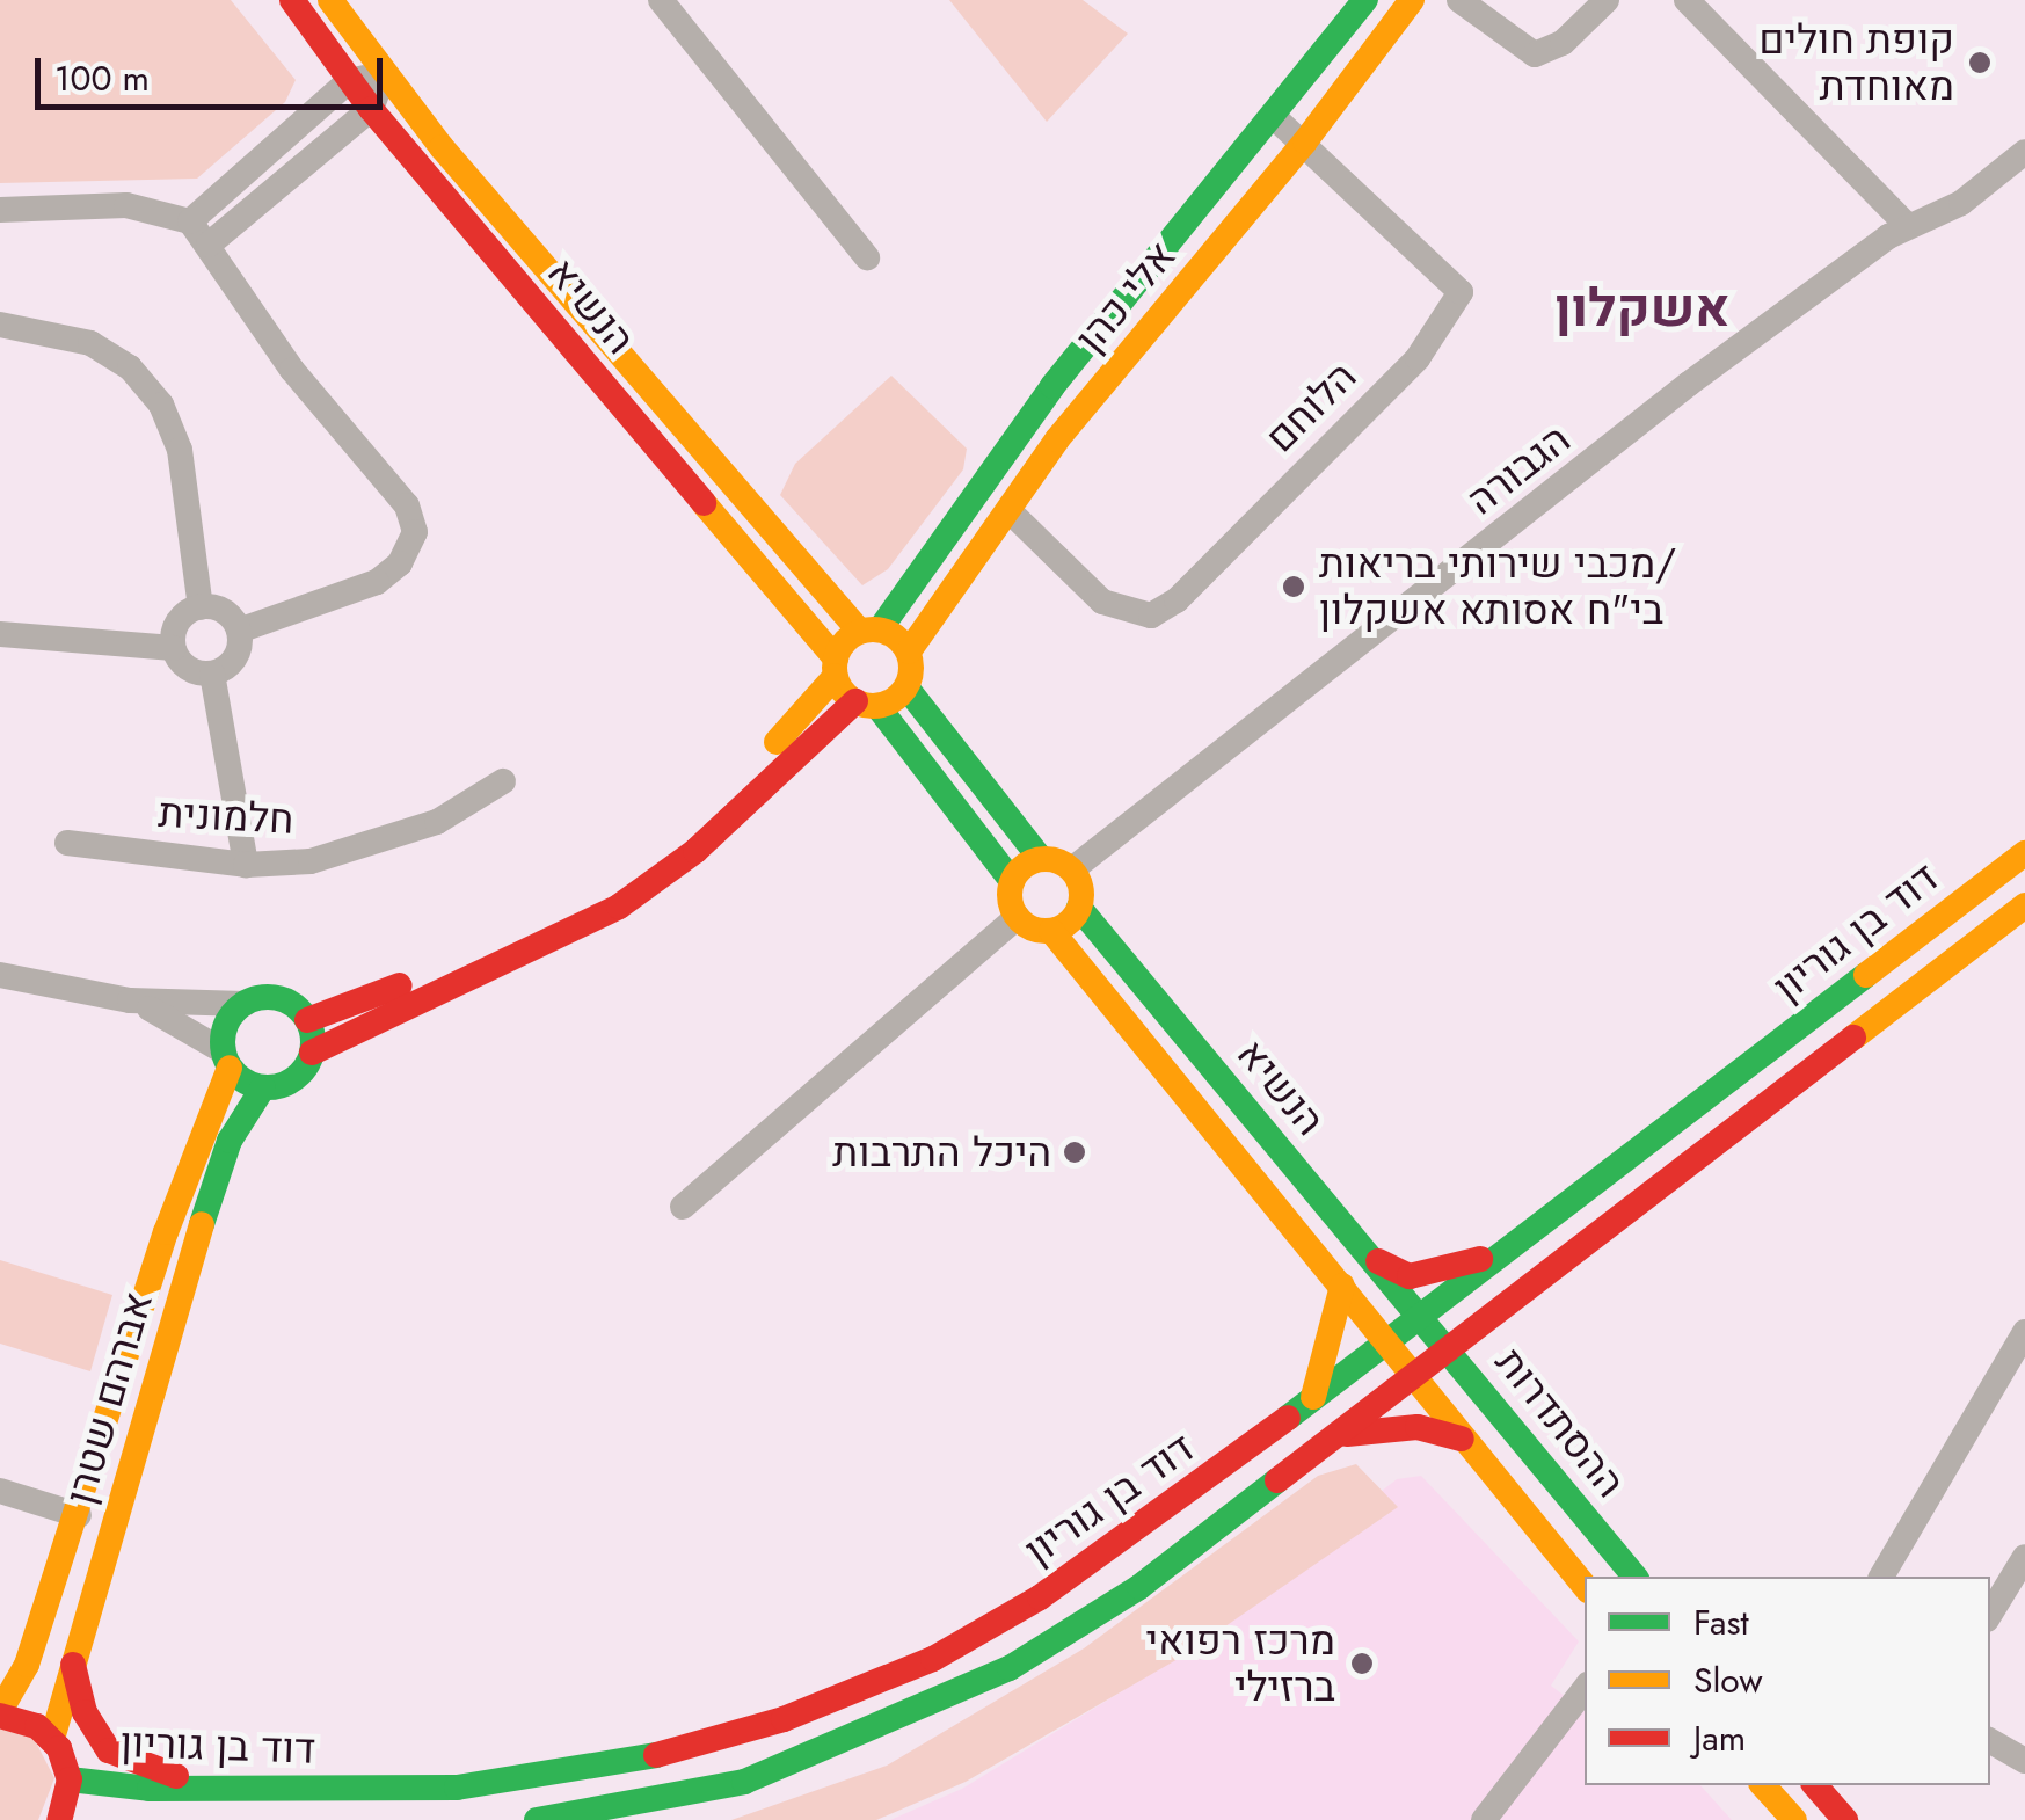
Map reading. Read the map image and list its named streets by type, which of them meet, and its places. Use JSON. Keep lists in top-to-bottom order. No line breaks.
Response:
{"streets":{"street":["אלי כהן","הנשיא","הלוחם","הגבורה","חלמונית","דוד בן גוריון","אברהם שטרן","ההסתדרות"]},"crossings":[["אלי כהן","הנשיא"],["אלי כהן","הלוחם"],["הנשיא","הגבורה"],["הנשיא","דוד בן גוריון"],["הנשיא","ההסתדרות"],["דוד בן גוריון","ההסתדרות"]],"districts":["אשקלון"],"places":["קופת חולים מאוחדת","מכבי שירותי בריאות/ בי\"ח אסותא אשקלון","היכל התרבות","מרכז רפואי ברזילי"],"legend":["Fast","Slow","Jam"],"scale_bar":"100 m"}
